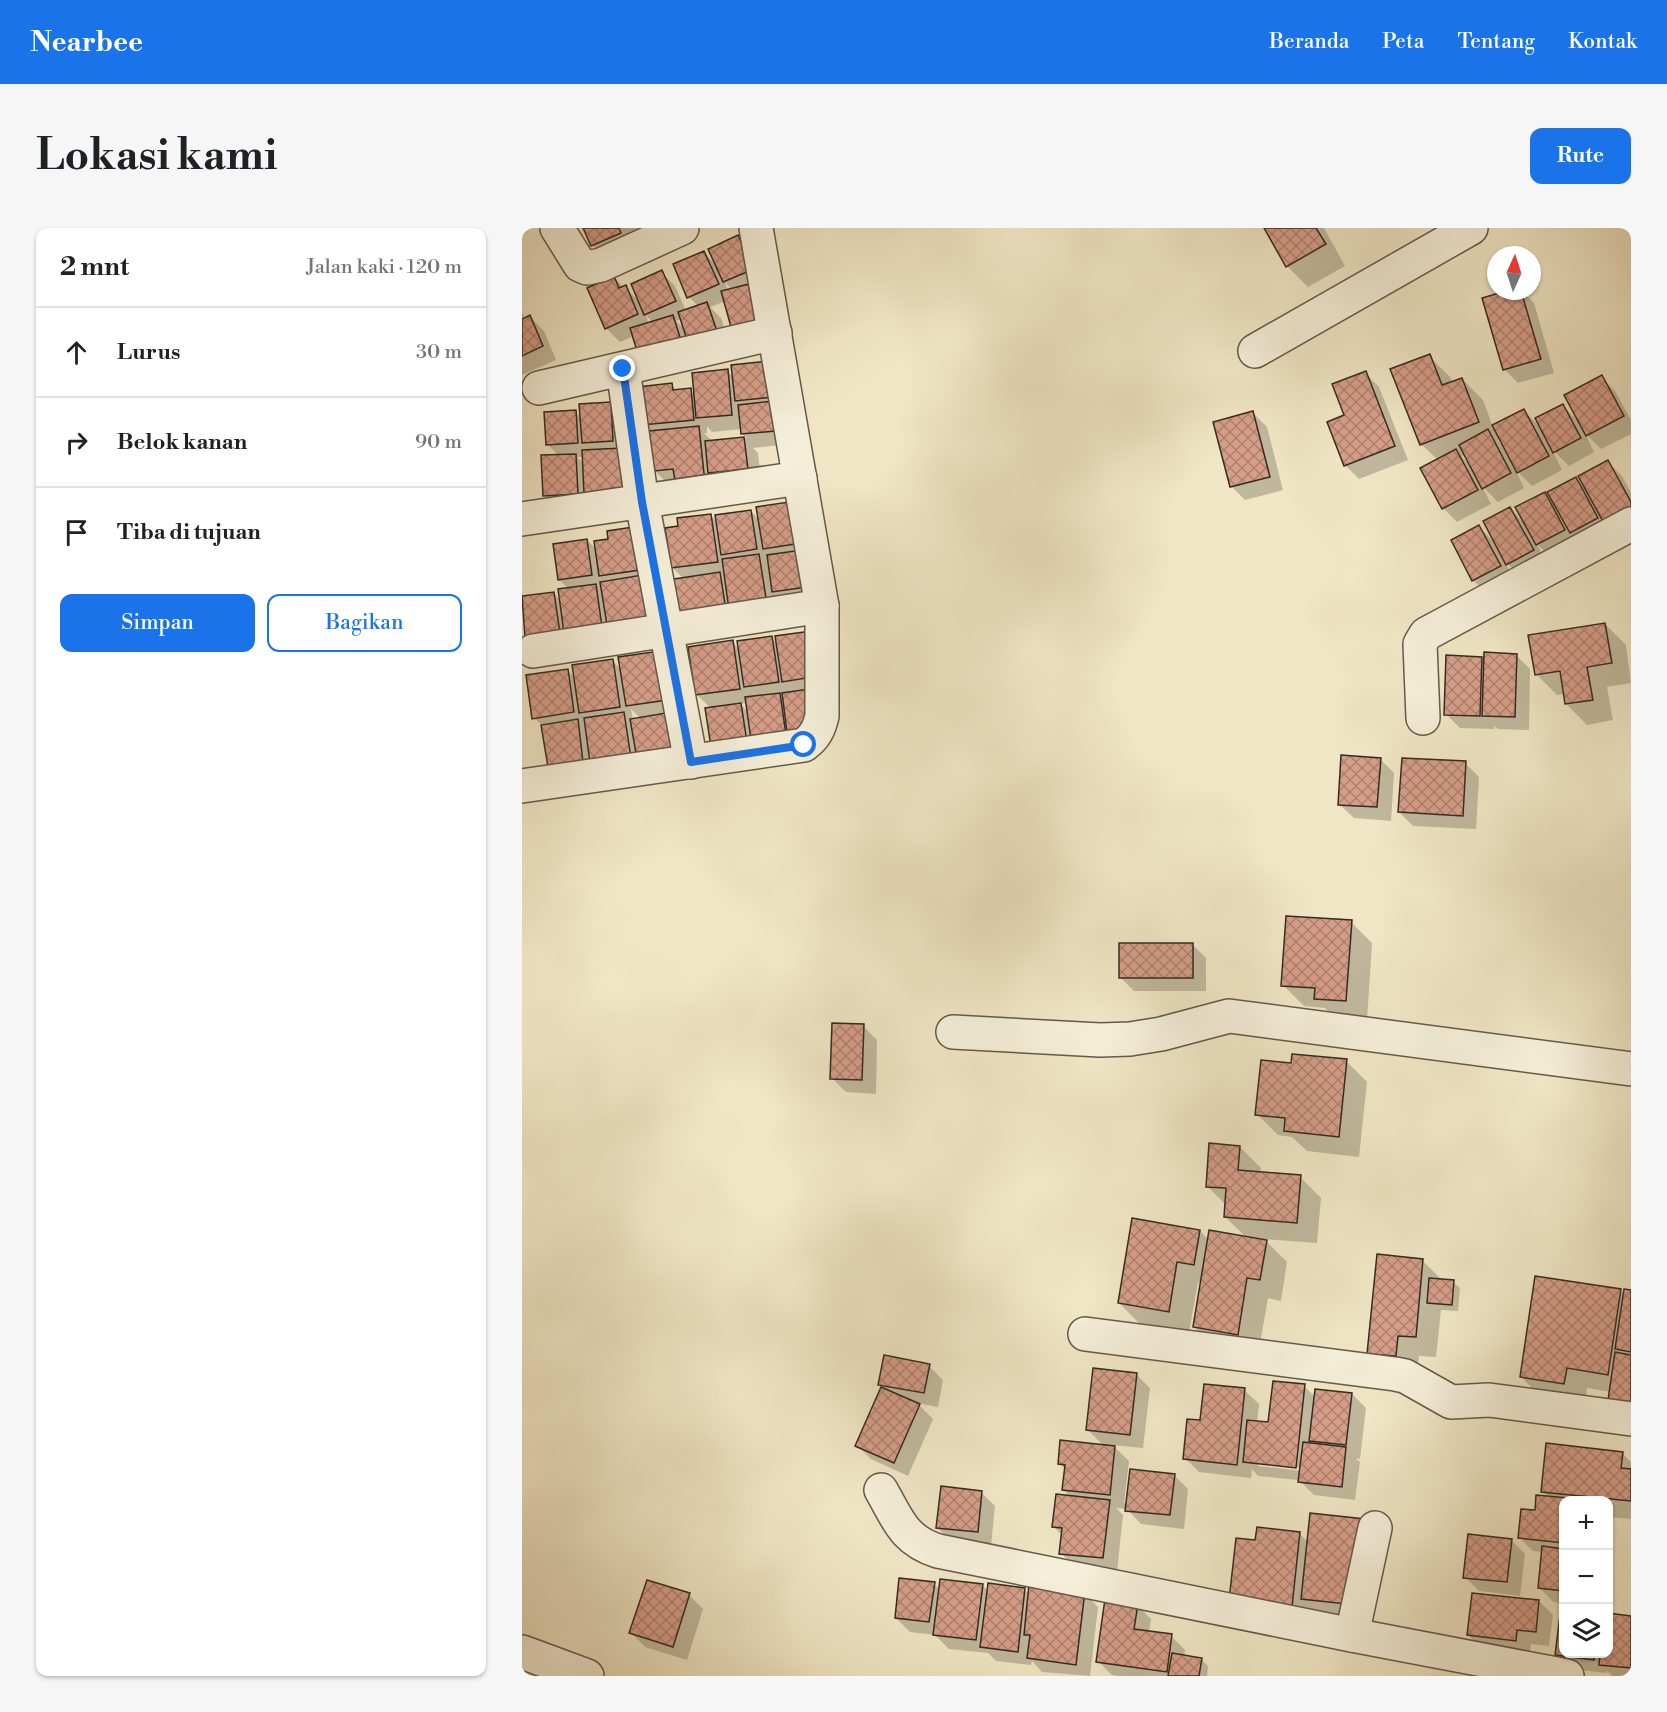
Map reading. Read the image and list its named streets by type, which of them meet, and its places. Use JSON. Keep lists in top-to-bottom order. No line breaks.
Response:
{"north":"top","page":{"header":"Nearbee","nav":["Beranda","Peta","Tentang","Kontak"],"buttons":["Rute",["Simpan","Bagikan"]],"title":"Lokasi kami","heading":["2 mnt","Jalan kaki · 120 m"],"list":[["Lurus","30 m"],["Belok kanan","90 m"],"Tiba di tujuan"],"map_buttons":["+","−"]}}
